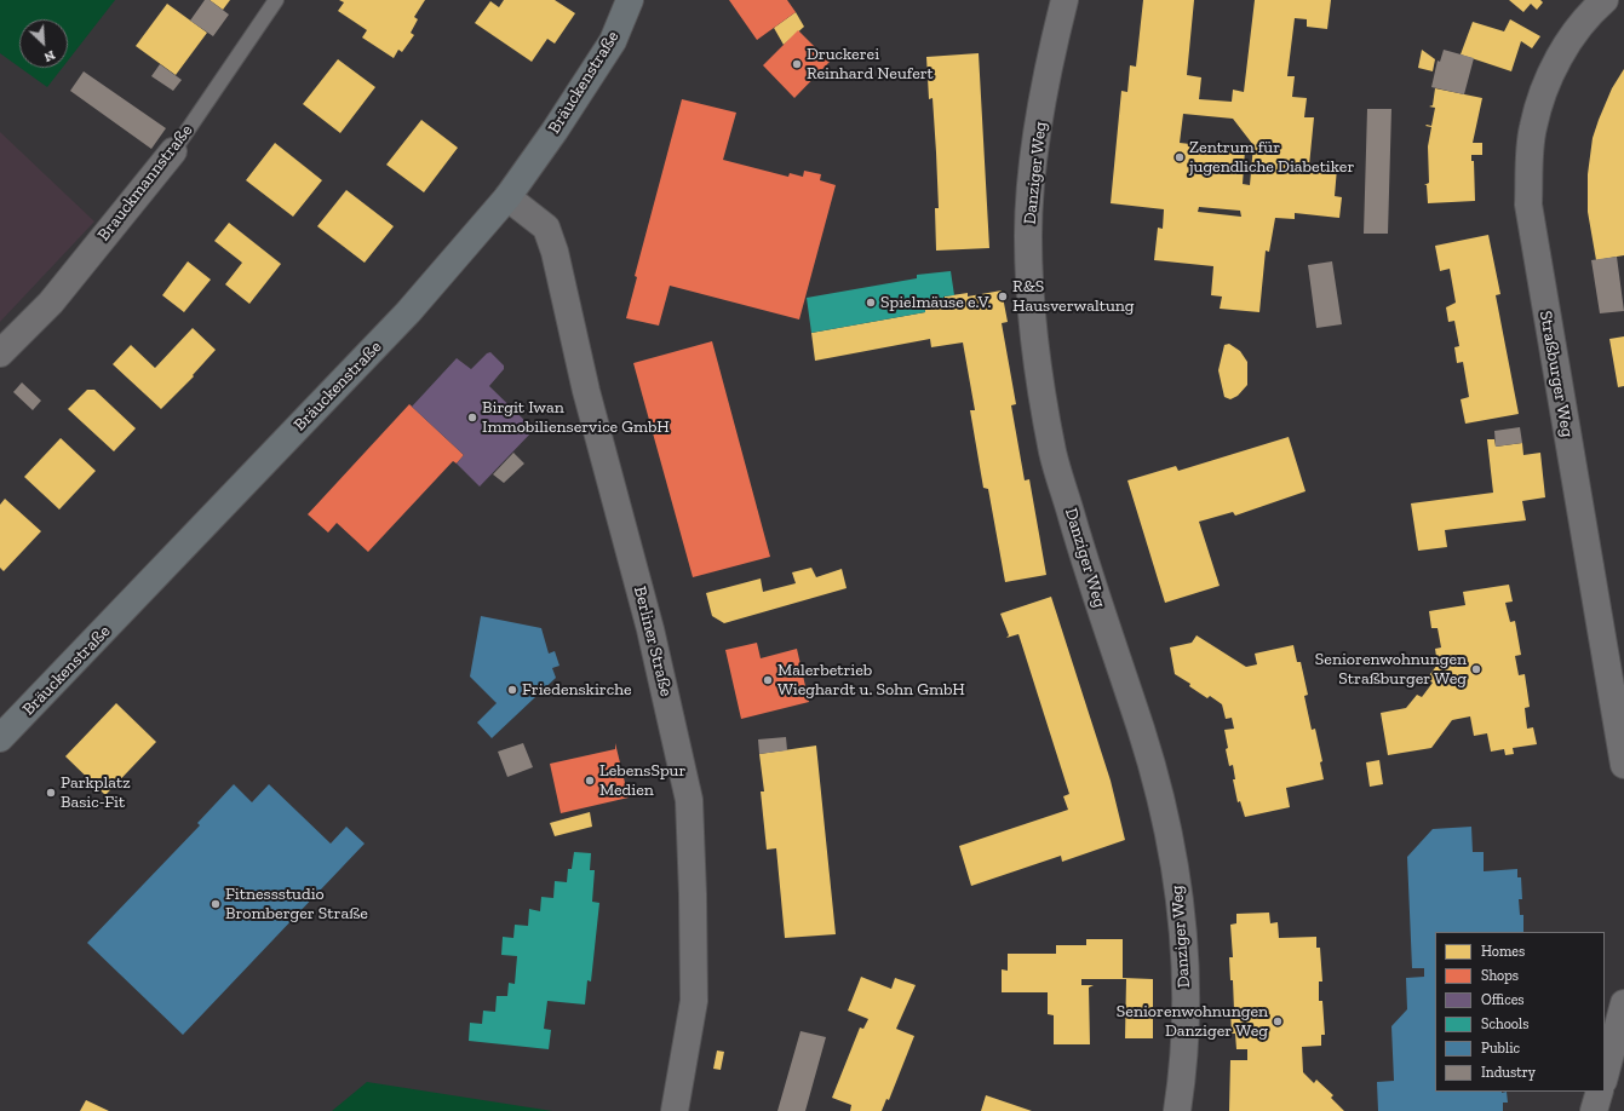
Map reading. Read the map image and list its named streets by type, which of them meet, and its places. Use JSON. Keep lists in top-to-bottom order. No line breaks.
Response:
{"streets":{"main road":["Bräuckenstraße"],"street":["Danziger Weg","Brauckmannstraße","Straßburger Weg","Berliner Straße"]},"crossings":[["Bräuckenstraße","Berliner Straße"]],"places":["Druckerei Reinhard Neufert","Zentrum für jugendliche Diabetiker","R&S Hausverwaltung","Spielmäuse e.V.","Birgit Iwan Immobilienservice GmbH","Seniorenwohnungen Straßburger Weg","Malerbetrieb Wieghardt u. Sohn GmbH","Friedenskirche","LebensSpur Medien","Parkplatz Basic-Fit","Fitnessstudio Bromberger Straße","Seniorenwohnungen Danziger Weg"],"legend":["Homes","Shops","Offices","Schools","Public","Industry"],"north":"bottom right"}
